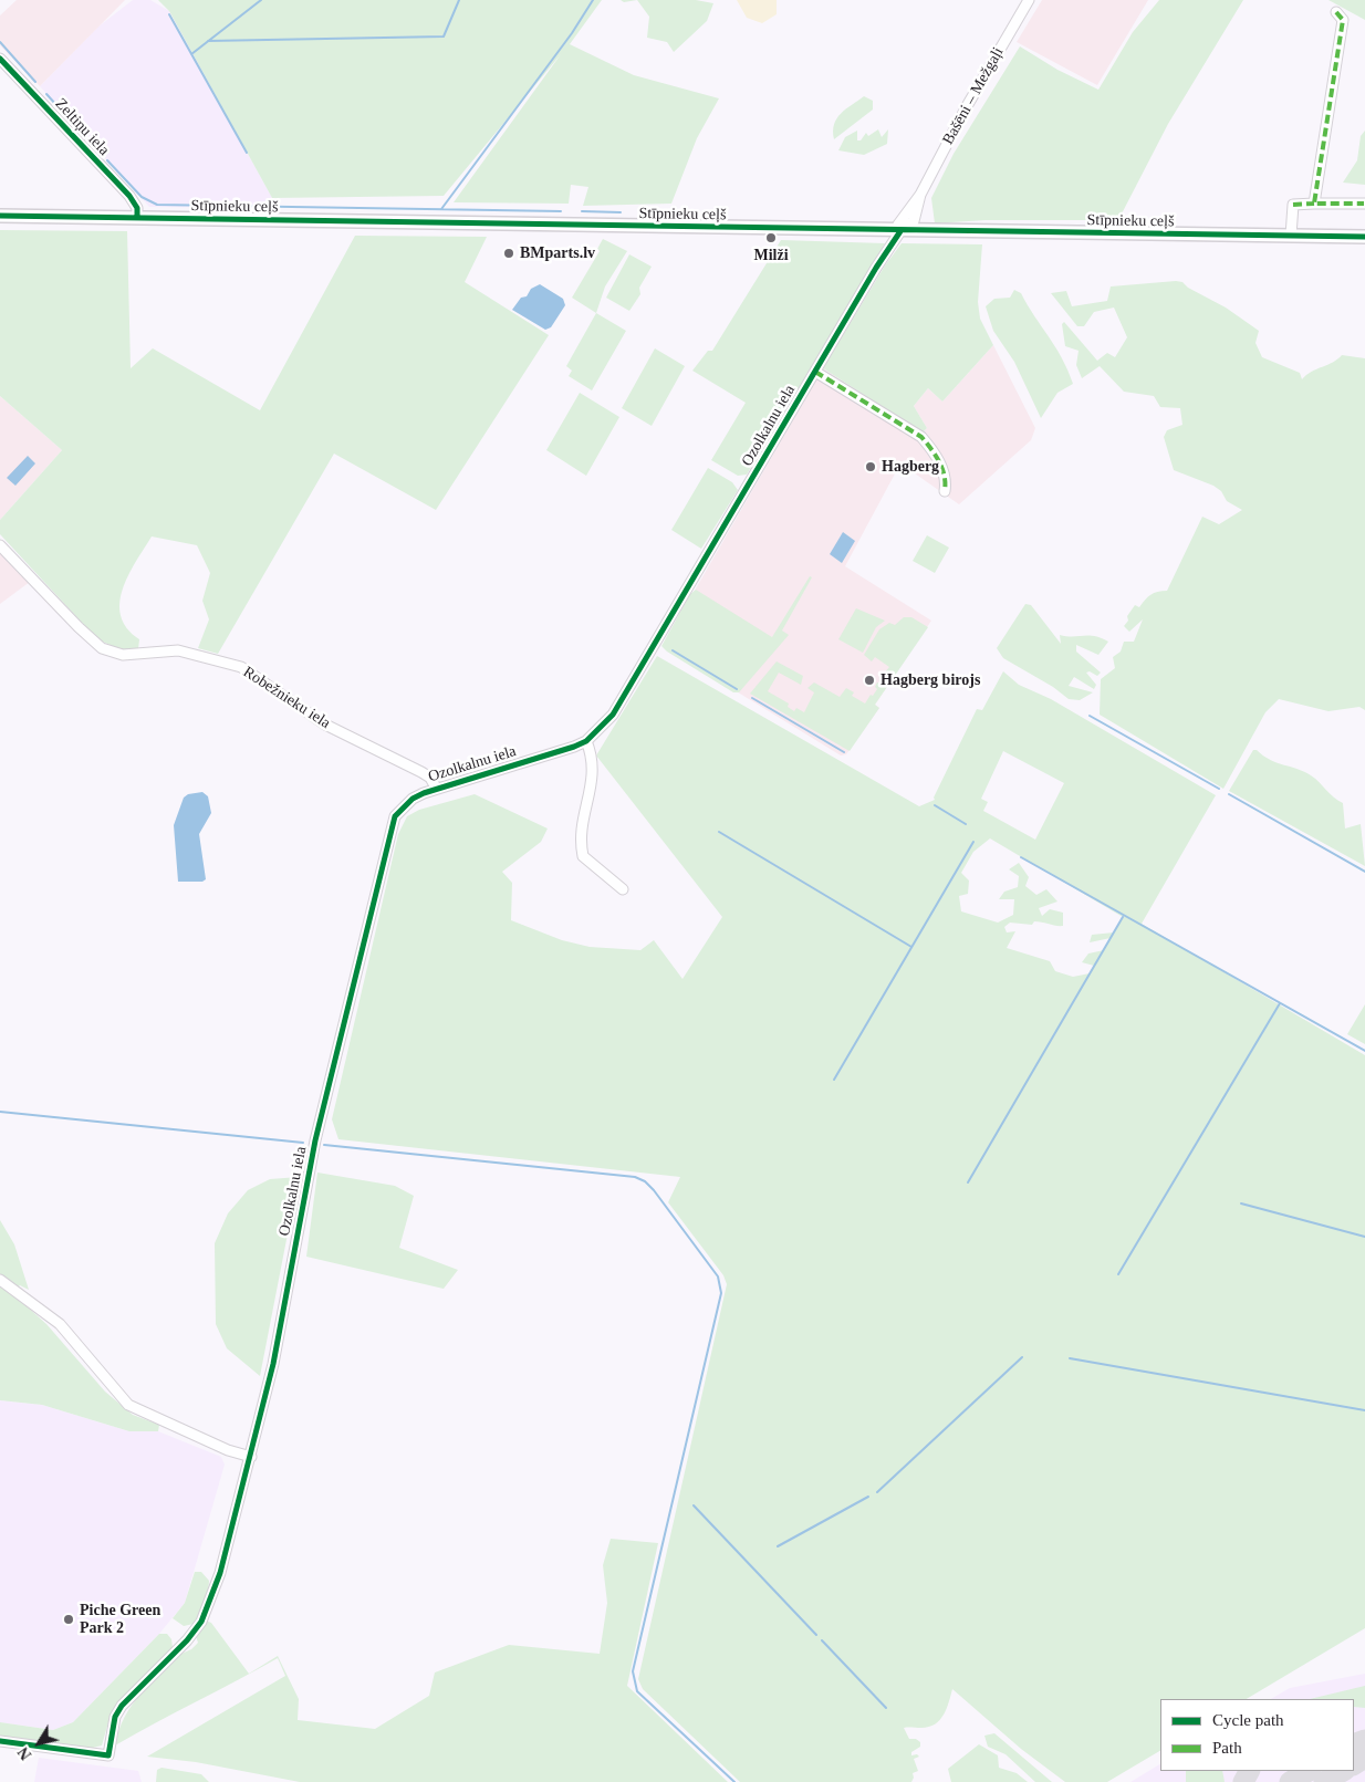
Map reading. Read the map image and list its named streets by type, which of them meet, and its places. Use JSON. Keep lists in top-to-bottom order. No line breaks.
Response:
{"streets":{"main road":["Stīpnieku ceļš"],"street":["Bašēni – Mežgaļi","Zeltiņu iela","Ozolkalnu iela","Robežnieku iela"]},"crossings":[["Bašēni – Mežgaļi","Stīpnieku ceļš"],["Bašēni – Mežgaļi","Ozolkalnu iela"],["Zeltiņu iela","Stīpnieku ceļš"],["Stīpnieku ceļš","Ozolkalnu iela"],["Ozolkalnu iela","Robežnieku iela"]],"places":["Milži","BMparts.lv","Hagberg","Hagberg birojs","Piche Green Park 2"],"legend":["Cycle path","Path"],"north":"bottom left"}
